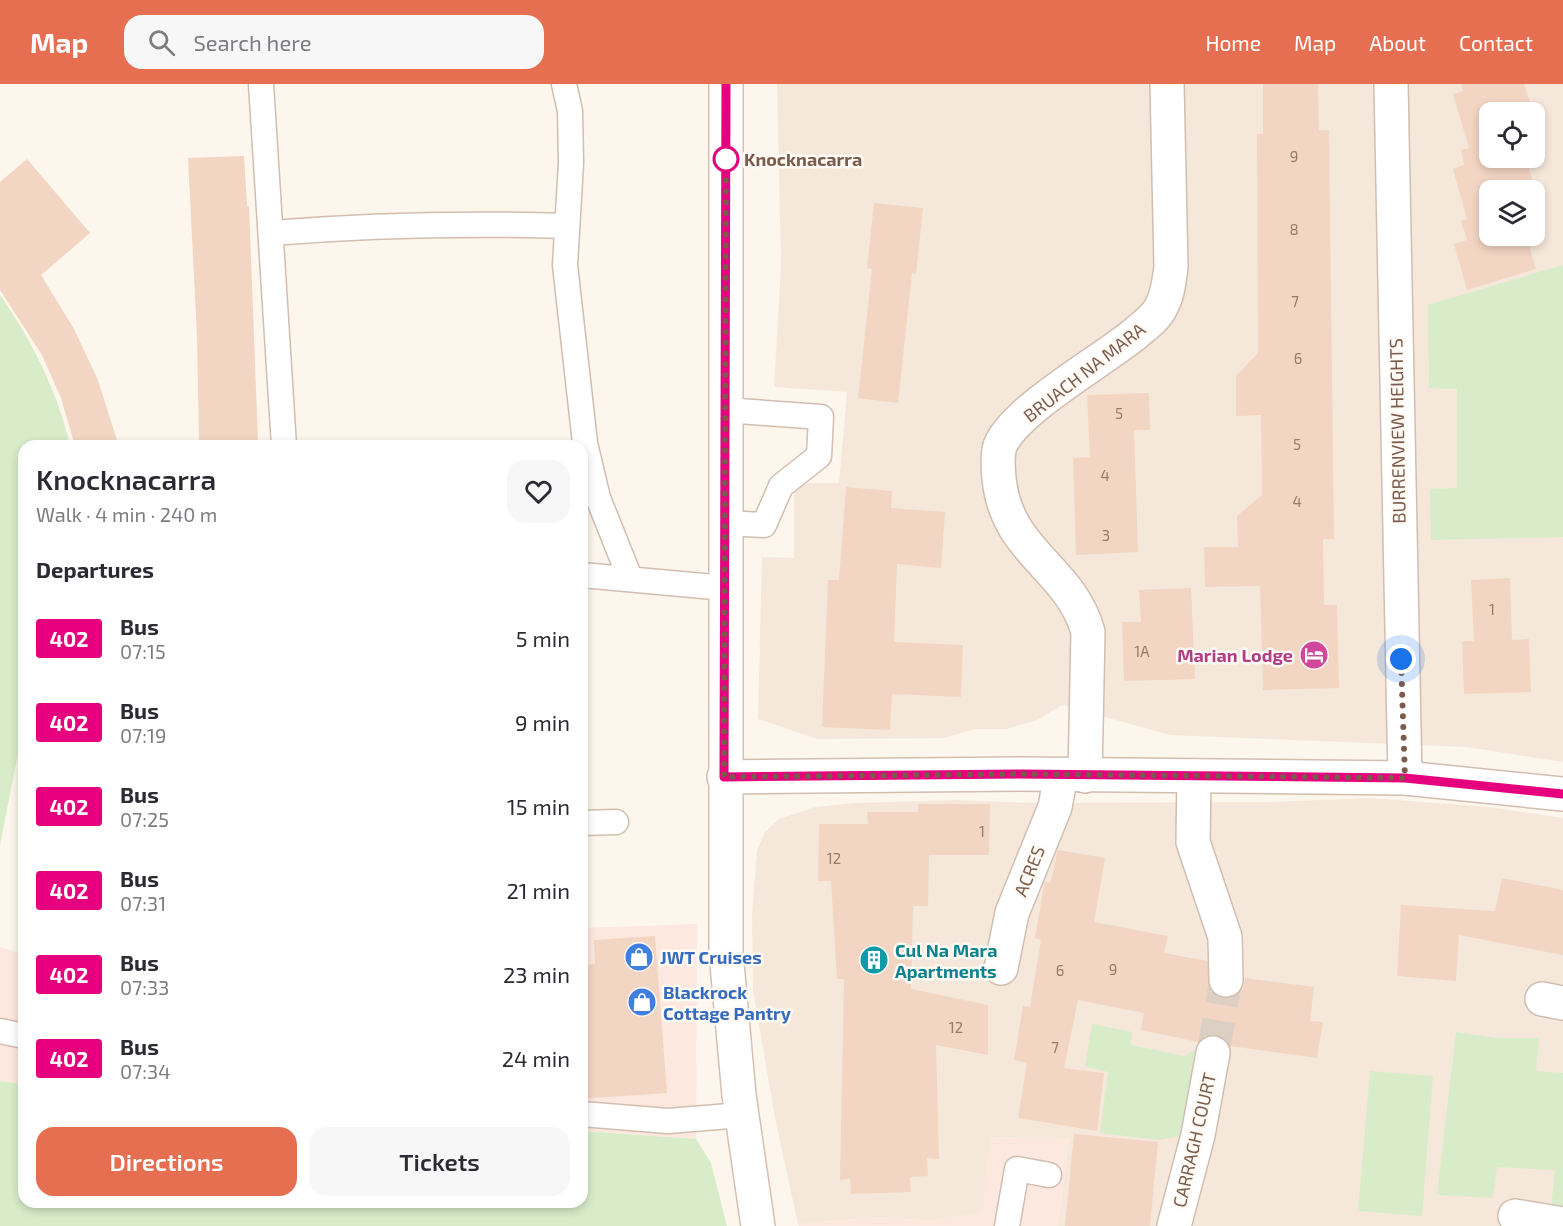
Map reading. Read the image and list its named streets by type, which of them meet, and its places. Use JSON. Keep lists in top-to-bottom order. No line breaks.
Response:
{"streets":{"street":["BRUACH NA MARA","BURRENVIEW HEIGHTS","ACRES","CARRAGH COURT"]},"crossings":[["BRUACH NA MARA","ACRES"]],"places":{"other":["Knocknacarra"],"hotel":["Marian Lodge"],"shop":["JWT Cruises","Blackrock Cottage Pantry"],"building":["Cul Na Mara Apartments"]},"lines":["bus line 402"],"house_numbers":["9","8","7","6","5","5","4","4","3","1","1A","1","12","9","6","12","7"],"page":{"header":"Map","search":"Search here","nav":["Home","Map","About","Contact"],"heading":[["Knocknacarra","Walk · 4 min · 240 m"],"Departures"],"list":[{"mark":"402","name":"Bus","note":"07:15","value":"5 min"},{"mark":"402","name":"Bus","note":"07:19","value":"9 min"},{"mark":"402","name":"Bus","note":"07:25","value":"15 min"},{"mark":"402","name":"Bus","note":"07:31","value":"21 min"},{"mark":"402","name":"Bus","note":"07:33","value":"23 min"},{"mark":"402","name":"Bus","note":"07:34","value":"24 min"}],"buttons":["Directions","Tickets"]}}
